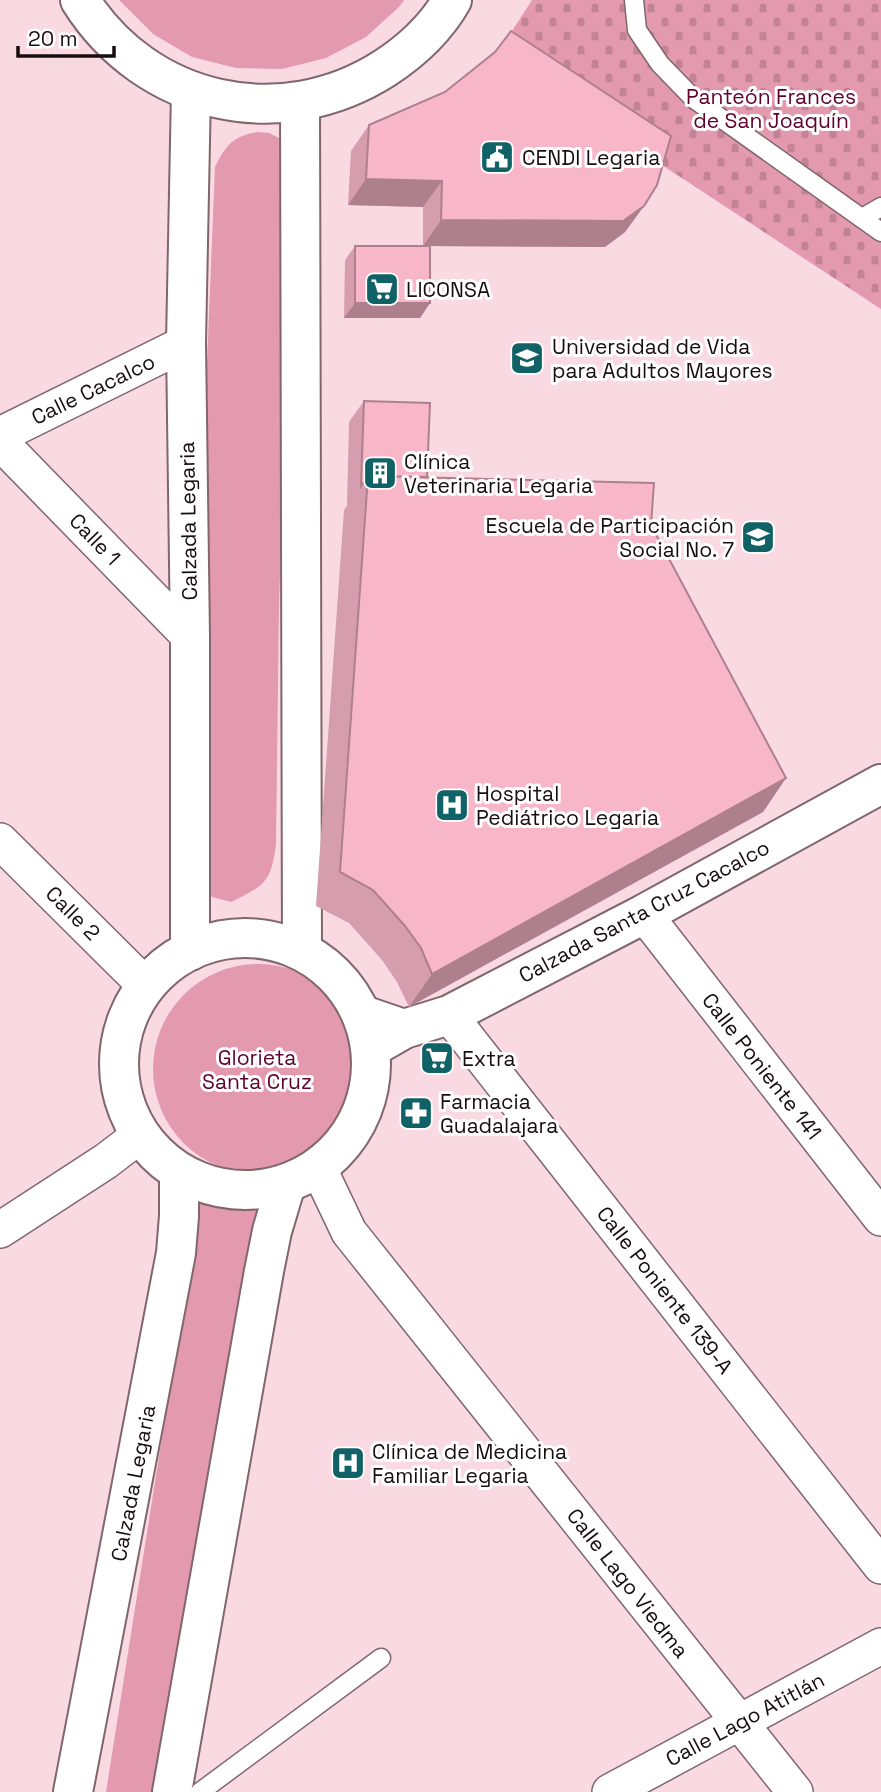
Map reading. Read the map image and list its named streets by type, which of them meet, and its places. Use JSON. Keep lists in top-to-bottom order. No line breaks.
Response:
{"streets":{"main road":["Calzada Legaria","Calzada Santa Cruz Cacalco"],"street":["Calle Cacalco","Calle 1","Calle 2","Calle Poniente 141","Calle Poniente 139-A","Calle Lago Viedma","Calle Lago Atitlán"]},"crossings":[["Calle Cacalco","Calzada Legaria"],["Calzada Legaria","Calle 1"],["Calzada Santa Cruz Cacalco","Calle Poniente 141"],["Calzada Santa Cruz Cacalco","Calle Poniente 139-A"],["Calle Lago Viedma","Calle Lago Atitlán"]],"parks":["Panteón Frances de San Joaquín","Glorieta Santa Cruz"],"places":{"public building":["CENDI Legaria"],"supermarket":["LICONSA","Extra"],"school or university":["Universidad de Vida para Adultos Mayores","Escuela de Participación Social No. 7"],"building":["Clínica Veterinaria Legaria"],"hospital":["Hospital Pediátrico Legaria","Clínica de Medicina Familiar Legaria"],"pharmacy":["Farmacia Guadalajara"]},"scale_bar":"20 m"}
